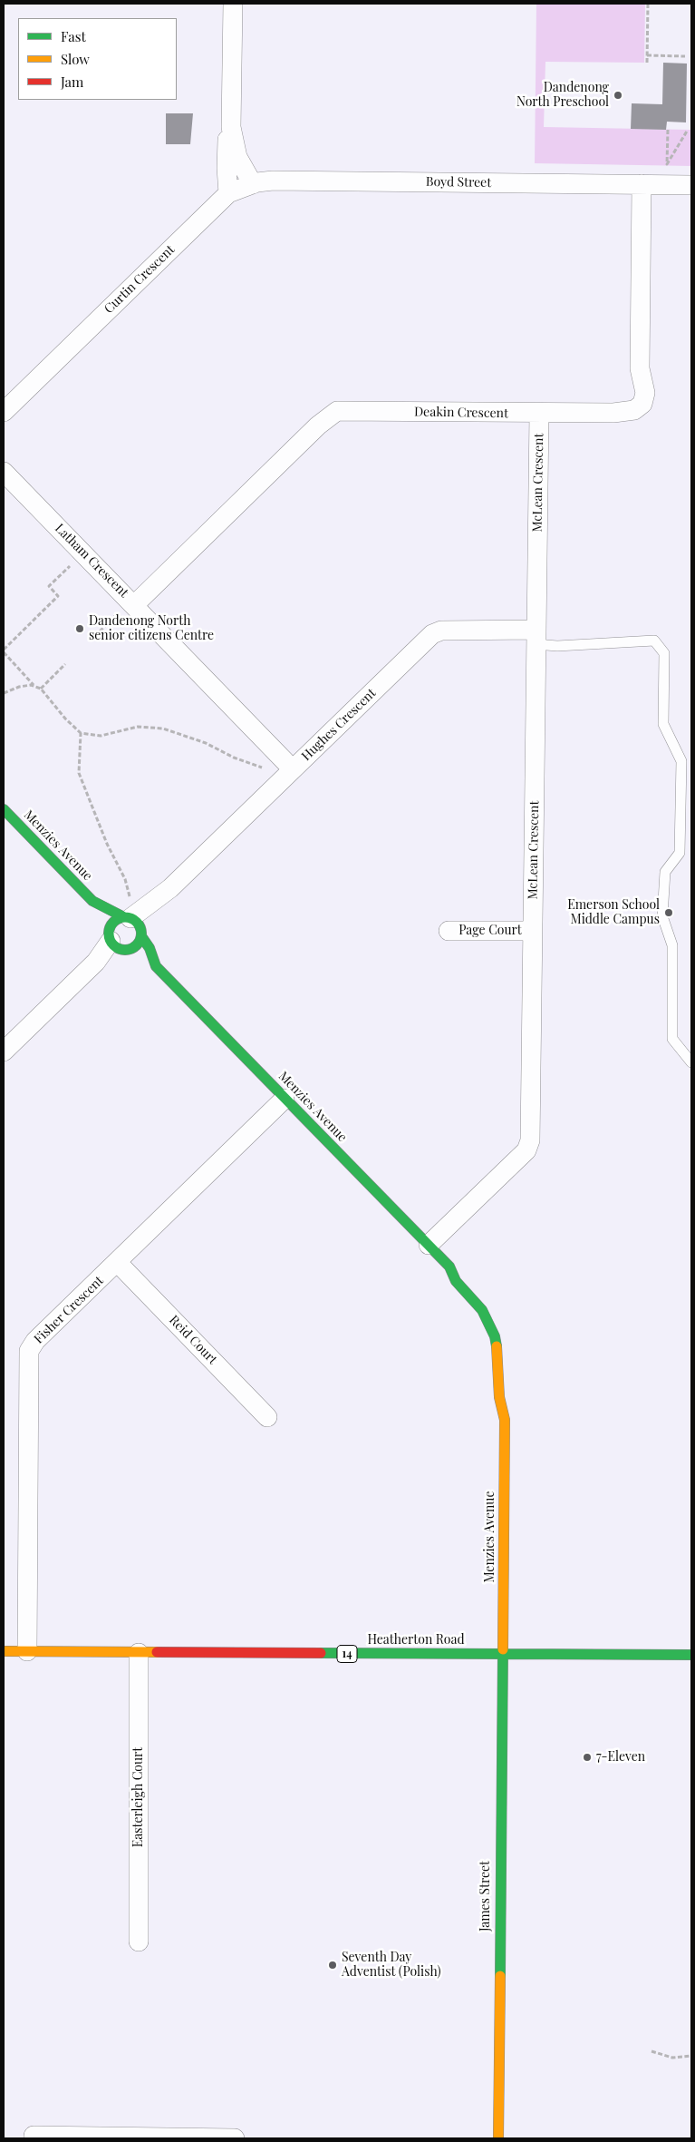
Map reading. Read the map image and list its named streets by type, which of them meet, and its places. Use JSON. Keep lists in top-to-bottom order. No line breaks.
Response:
{"streets":{"street":["Boyd Street","Curtin Crescent","Deakin Crescent","McLean Crescent","Latham Crescent","Hughes Crescent","Menzies Avenue","Page Court","Fisher Crescent","Reid Court","Heatherton Road","14","Easterleigh Court","James Street"]},"crossings":[["Boyd Street","Curtin Crescent"],["Boyd Street","Deakin Crescent"],["Deakin Crescent","McLean Crescent"],["Deakin Crescent","Latham Crescent"],["McLean Crescent","Hughes Crescent"],["McLean Crescent","Menzies Avenue"],["McLean Crescent","Page Court"],["Latham Crescent","Hughes Crescent"],["Hughes Crescent","Menzies Avenue"],["Menzies Avenue","Fisher Crescent"],["Menzies Avenue","Heatherton Road"],["Menzies Avenue","James Street"],["Fisher Crescent","Reid Court"],["Fisher Crescent","Heatherton Road"],["Heatherton Road","Easterleigh Court"],["Heatherton Road","James Street"]],"places":["Dandenong North Preschool","Dandenong North senior citizens Centre","Emerson School Middle Campus","7-Eleven","Seventh Day Adventist (Polish)"],"legend":["Fast","Slow","Jam"]}
